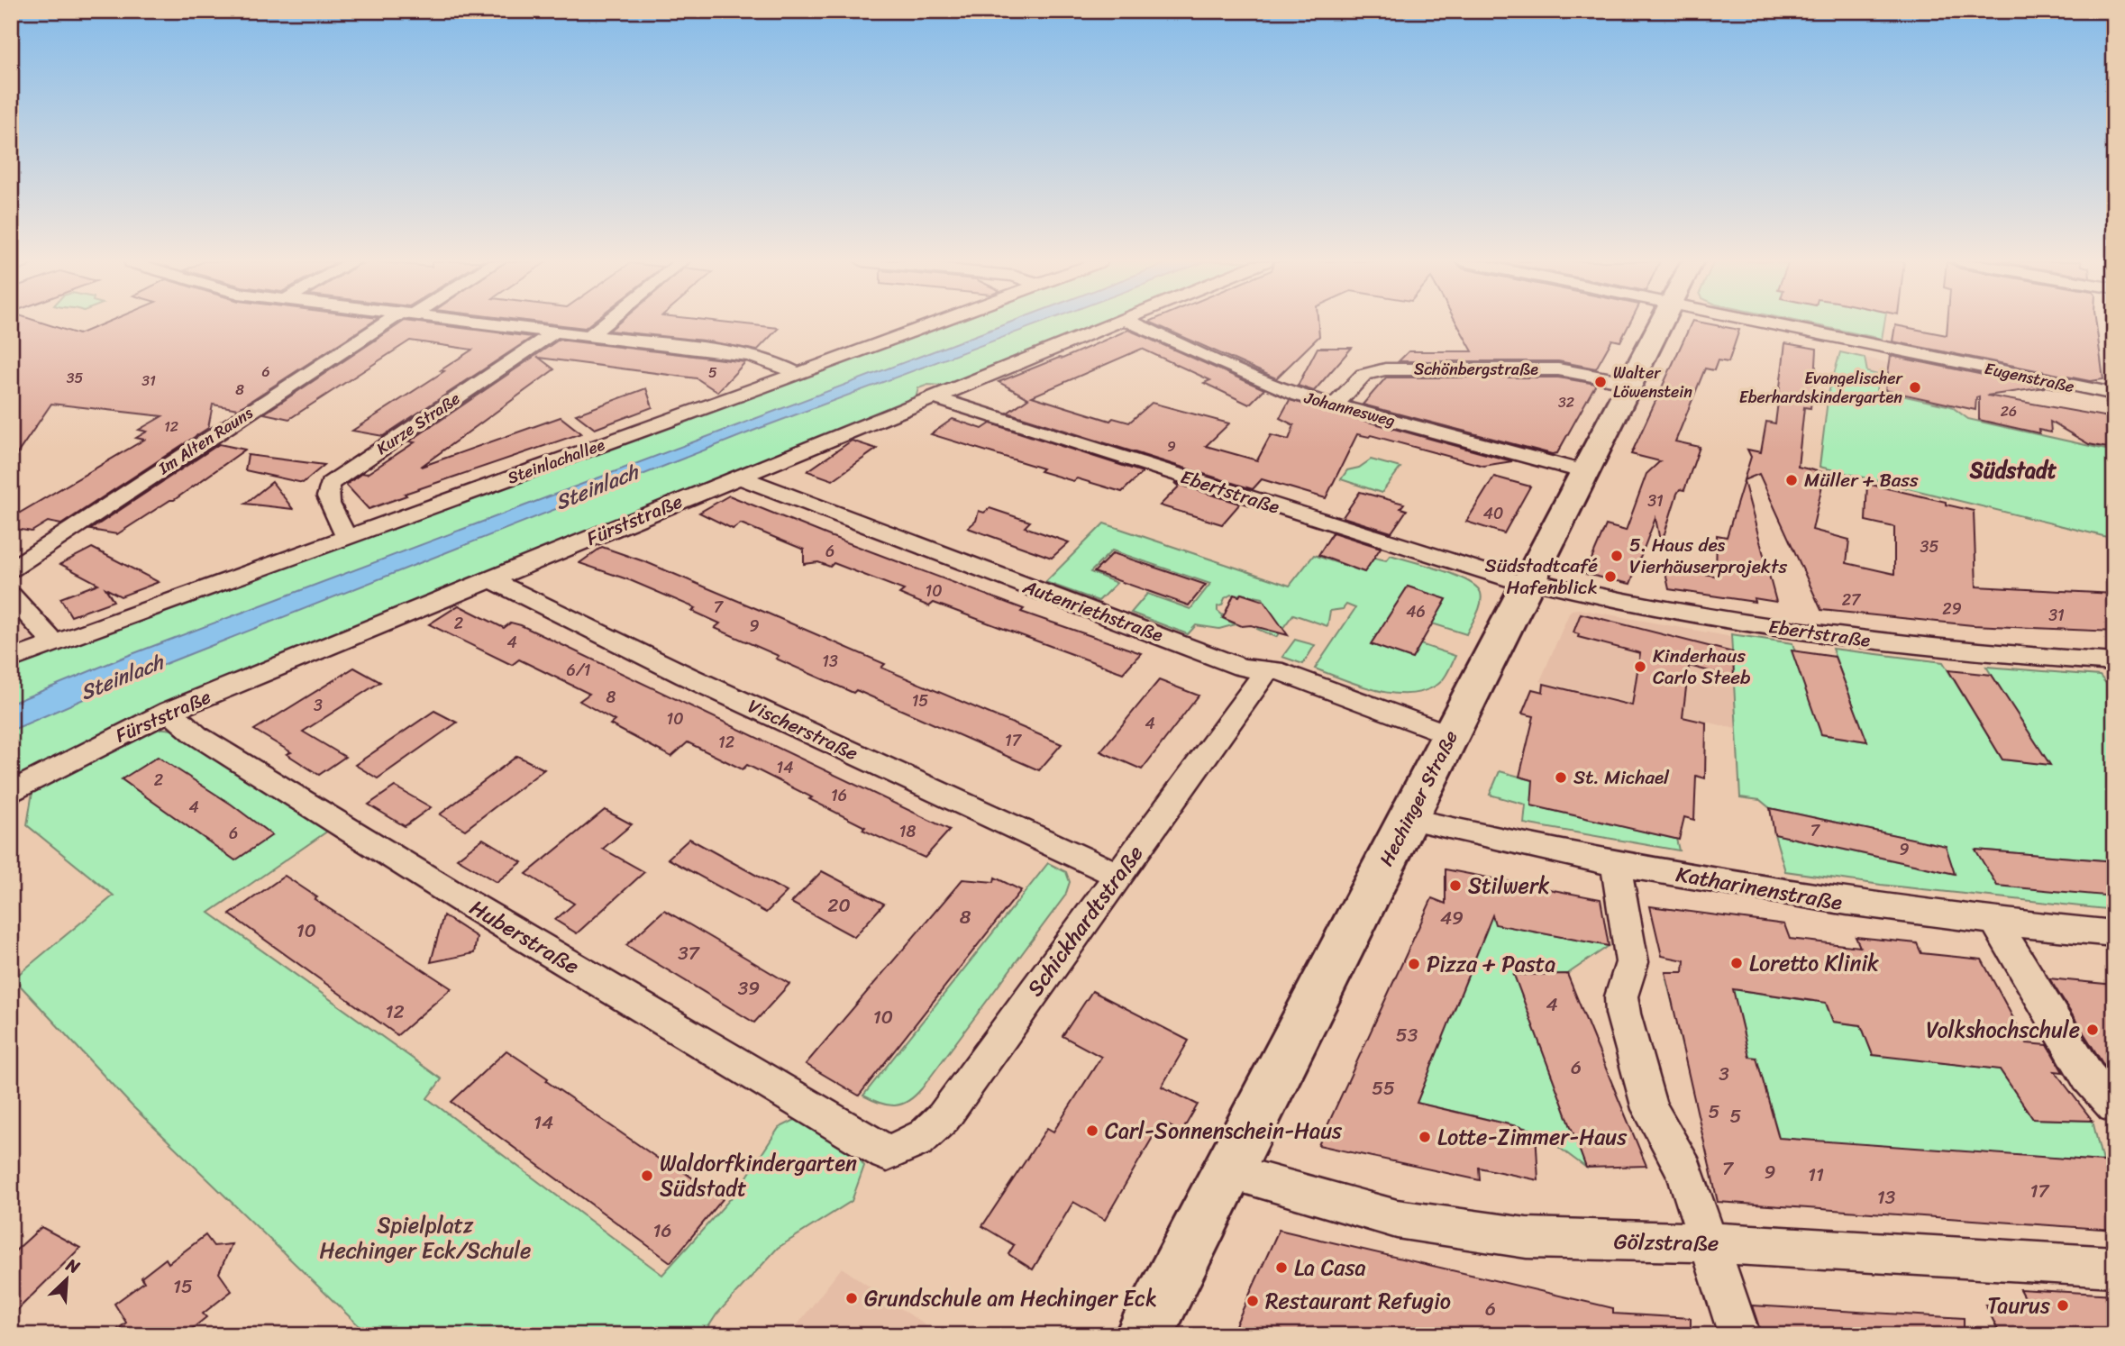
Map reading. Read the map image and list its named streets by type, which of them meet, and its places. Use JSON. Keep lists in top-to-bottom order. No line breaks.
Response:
{"streets":{"street":["Schönbergstraße","Eugenstraße","Johannesweg","Kurze Straße","Im Alten Rauns","Steinlachallee","Ebertstraße","Fürststraße","Autenriethstraße","Vischerstraße","Hechinger Straße","Katharinenstraße","Schickhardtstraße","Huberstraße","Gölzstraße"]},"crossings":[["Schönbergstraße","Johannesweg"],["Schönbergstraße","Hechinger Straße"],["Johannesweg","Hechinger Straße"],["Kurze Straße","Steinlachallee"],["Ebertstraße","Fürststraße"],["Ebertstraße","Hechinger Straße"],["Fürststraße","Autenriethstraße"],["Fürststraße","Vischerstraße"],["Fürststraße","Huberstraße"],["Autenriethstraße","Hechinger Straße"],["Autenriethstraße","Schickhardtstraße"],["Vischerstraße","Schickhardtstraße"],["Hechinger Straße","Katharinenstraße"],["Hechinger Straße","Gölzstraße"],["Schickhardtstraße","Huberstraße"]],"districts":["Südstadt"],"water":["Steinlach"],"parks":["Spielplatz Hechinger Eck/Schule"],"places":["Walter Löwenstein","Evangelischer Eberhardskindergarten","Müller + Bass","5. Haus des Vierhäuserprojekts","Südstadtcafé Hafenblick","Kinderhaus Carlo Steeb","St. Michael","Stilwerk","Loretto Klinik","Pizza + Pasta","Volkshochschule","Carl-Sonnenschein-Haus","Lotte-Zimmer-Haus","Waldorfkindergarten Südstadt","La Casa","Grundschule am Hechinger Eck","Restaurant Refugio","Taurus"],"house_numbers":["6","5","35","31","8","32","26","12","9","31","40","35","6","10","27","7","29","46","31","2","9","4","13","6/1","8","15","3","10","4","17","12","14","2","16","4","7","18","6","9","20","8","49","10","37","39","4","12","10","53","6","3","55","5","5","14","7","9","11","17","13","16","15","6"],"north":"top right"}
